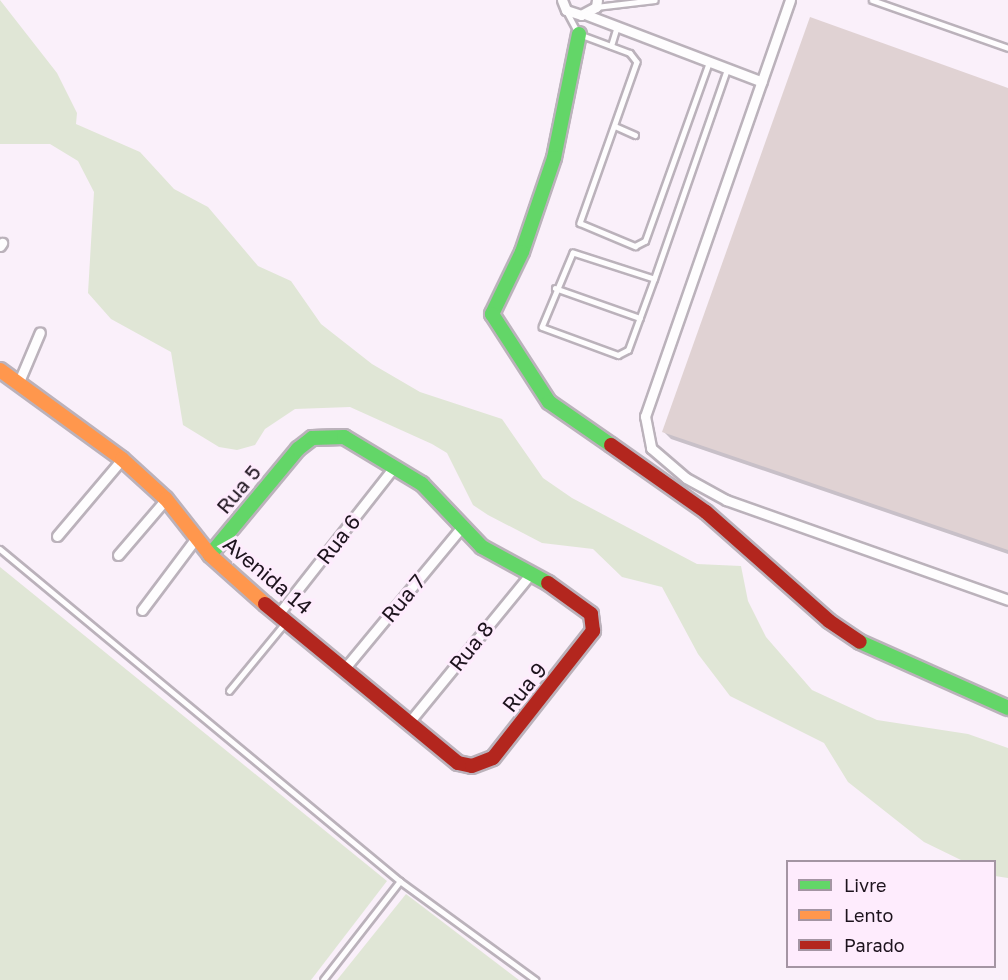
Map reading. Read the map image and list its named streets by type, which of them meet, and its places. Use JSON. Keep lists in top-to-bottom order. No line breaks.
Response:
{"streets":{"street":["Rua 5","Rua 6","Avenida 14","Rua 7","Rua 8","Rua 9"]},"crossings":[["Rua 5","Rua 6"],["Rua 5","Avenida 14"],["Rua 6","Avenida 14"],["Avenida 14","Rua 7"],["Avenida 14","Rua 8"],["Avenida 14","Rua 9"],["Rua 8","Rua 9"]],"legend":["Livre","Lento","Parado"]}
